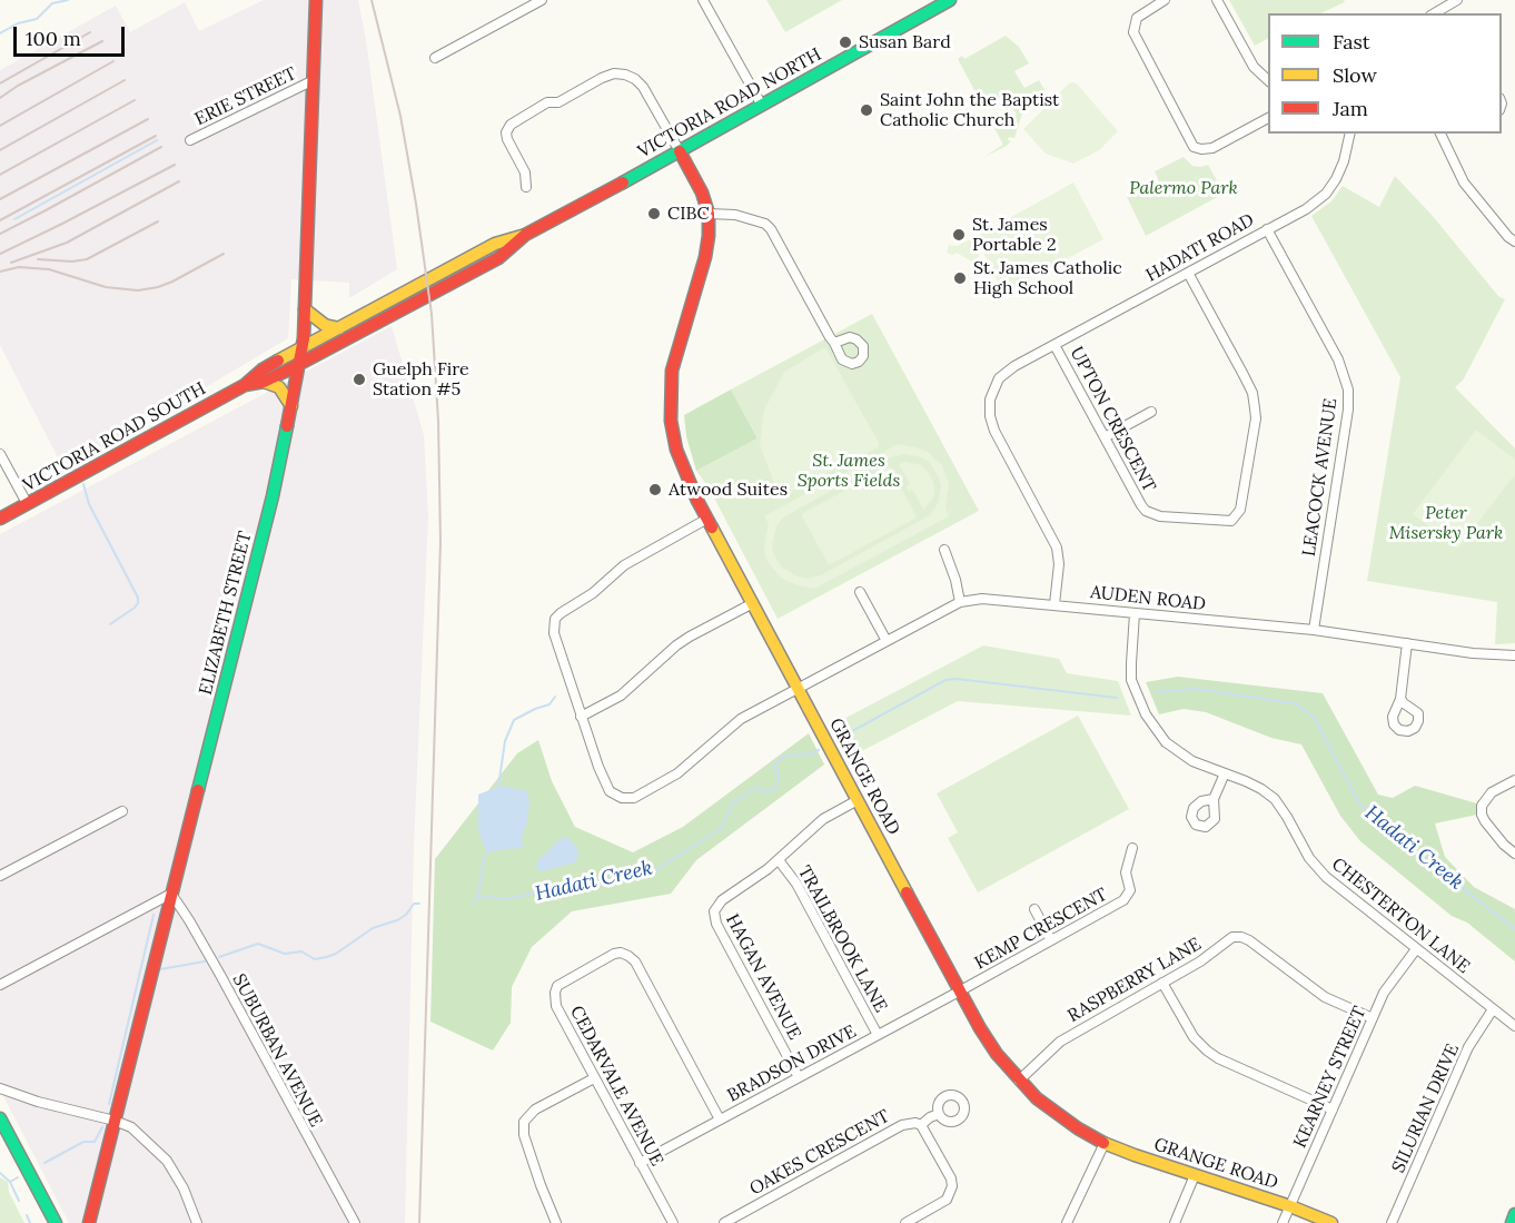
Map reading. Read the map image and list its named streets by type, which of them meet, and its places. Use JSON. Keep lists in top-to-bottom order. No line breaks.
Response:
{"streets":{"main road":["VICTORIA ROAD NORTH","VICTORIA ROAD SOUTH","ELIZABETH STREET","GRANGE ROAD"],"street":["ERIE STREET","HADATI ROAD","UPTON CRESCENT","LEACOCK AVENUE","AUDEN ROAD","CHESTERTON LANE","KEMP CRESCENT","TRAILBROOK LANE","HAGAN AVENUE","RASPBERRY LANE","SUBURBAN AVENUE","BRADSON DRIVE","KEARNEY STREET","CEDARVALE AVENUE","SILURIAN DRIVE","OAKES CRESCENT"]},"crossings":[["ERIE STREET","ELIZABETH STREET"],["VICTORIA ROAD NORTH","VICTORIA ROAD SOUTH"],["VICTORIA ROAD NORTH","GRANGE ROAD"],["HADATI ROAD","UPTON CRESCENT"],["HADATI ROAD","LEACOCK AVENUE"],["HADATI ROAD","AUDEN ROAD"],["VICTORIA ROAD SOUTH","ELIZABETH STREET"],["LEACOCK AVENUE","AUDEN ROAD"],["AUDEN ROAD","GRANGE ROAD"],["AUDEN ROAD","CHESTERTON LANE"],["ELIZABETH STREET","SUBURBAN AVENUE"],["GRANGE ROAD","KEMP CRESCENT"],["GRANGE ROAD","HAGAN AVENUE"],["GRANGE ROAD","RASPBERRY LANE"],["GRANGE ROAD","BRADSON DRIVE"],["GRANGE ROAD","KEARNEY STREET"],["CHESTERTON LANE","KEARNEY STREET"],["CHESTERTON LANE","SILURIAN DRIVE"],["KEMP CRESCENT","BRADSON DRIVE"],["TRAILBROOK LANE","HAGAN AVENUE"],["TRAILBROOK LANE","BRADSON DRIVE"],["HAGAN AVENUE","BRADSON DRIVE"],["RASPBERRY LANE","KEARNEY STREET"],["BRADSON DRIVE","CEDARVALE AVENUE"]],"water":["Hadati Creek"],"parks":["Palermo Park","St. James Sports Fields","Peter Misersky Park"],"places":["Susan Bard","Saint John the Baptist Catholic Church","CIBC","St. James Portable 2","St. James Catholic High School","Guelph Fire Station #5","Atwood Suites"],"legend":["Fast","Slow","Jam"],"scale_bar":"100 m"}
